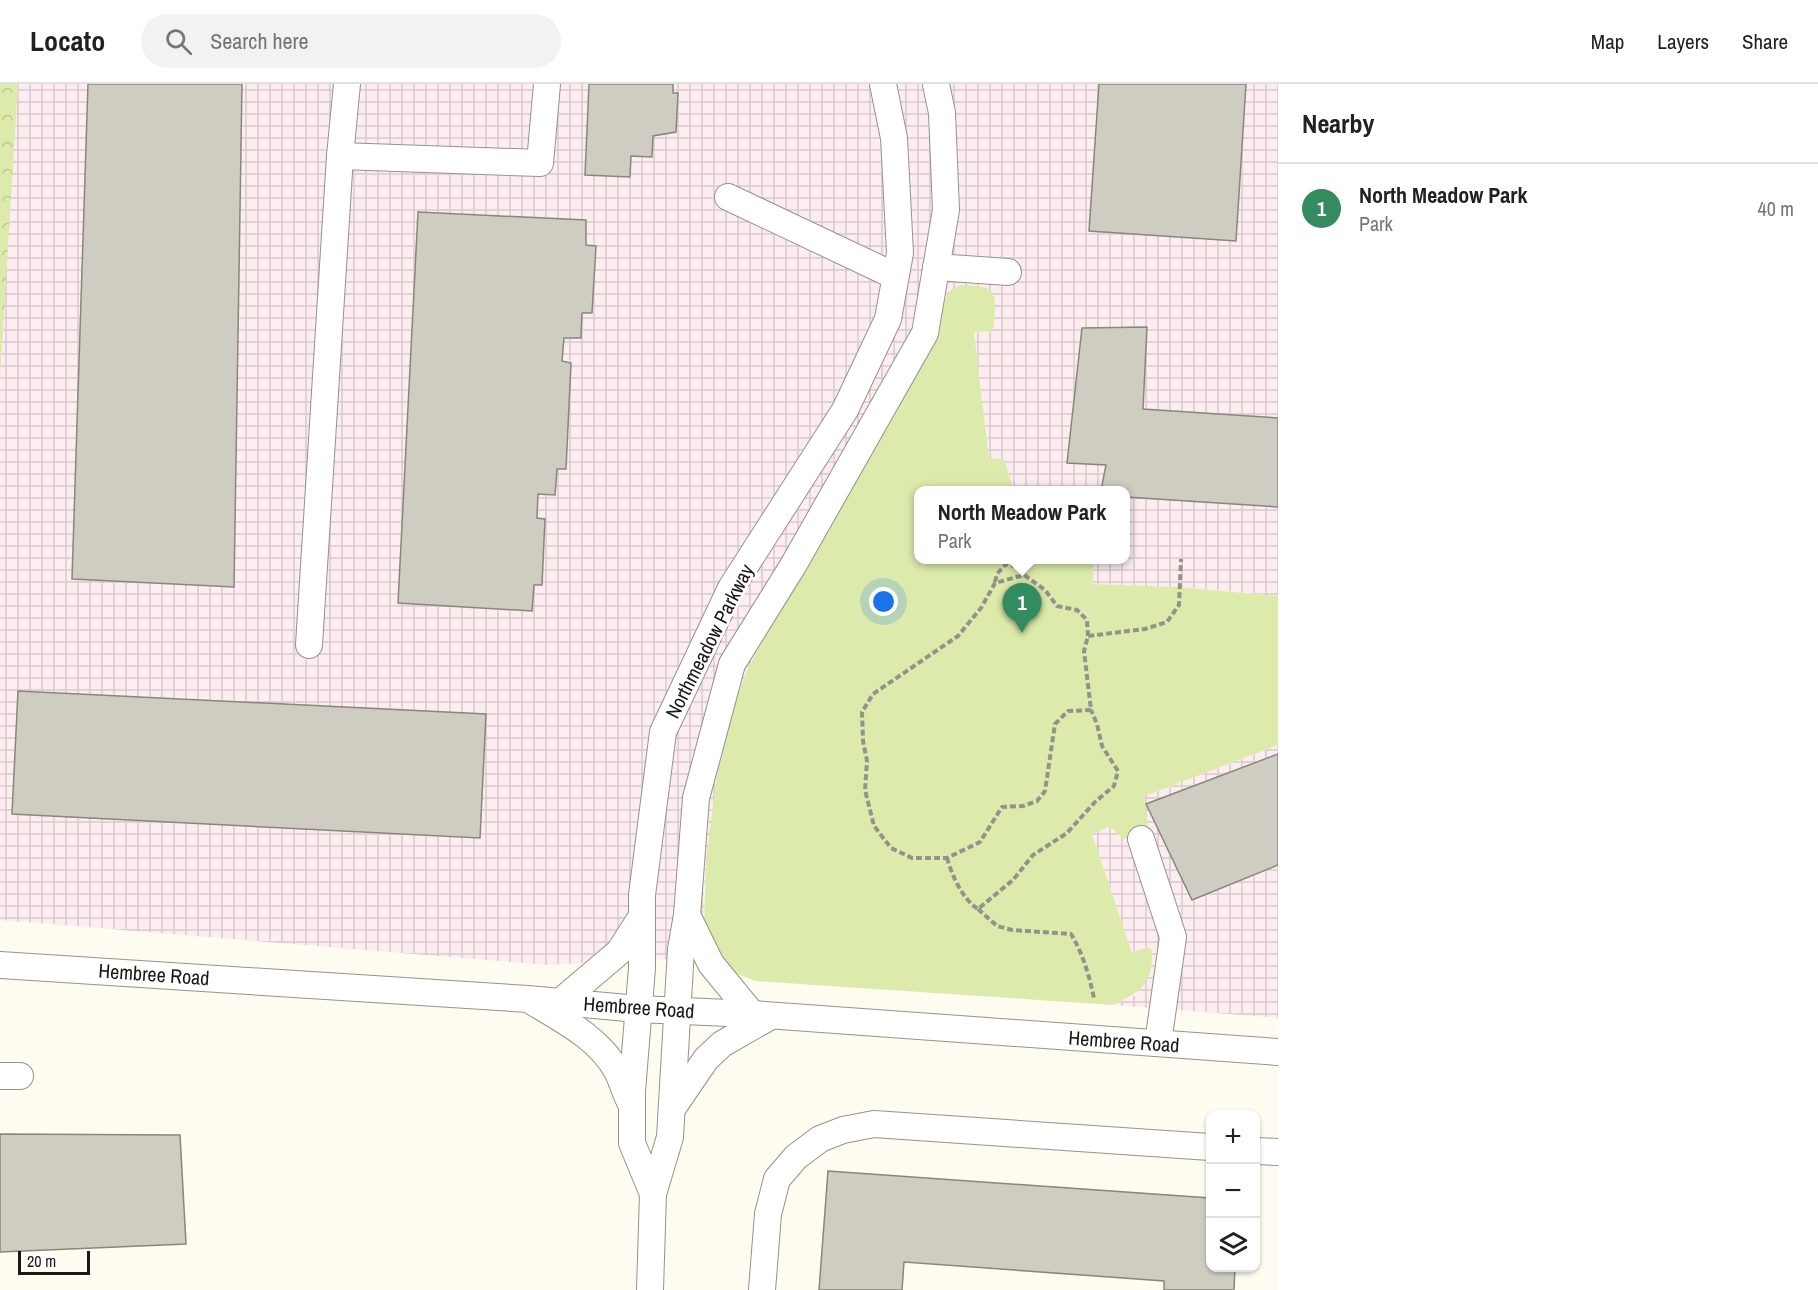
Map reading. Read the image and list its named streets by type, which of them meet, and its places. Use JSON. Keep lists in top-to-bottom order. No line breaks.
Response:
{"streets":{"street":["Northmeadow Parkway","Hembree Road"]},"crossings":[["Northmeadow Parkway","Hembree Road"]],"scale_bar":"20 m","page":{"header":"Locato","search":"Search here","nav":["Map","Layers","Share"],"heading":"Nearby","list":[{"mark":"1","name":"North Meadow Park","note":"Park","value":"40 m"}],"popup":["North Meadow Park","Park"],"pins":"1","map_buttons":["+","−"],"scale":"20 m"}}
